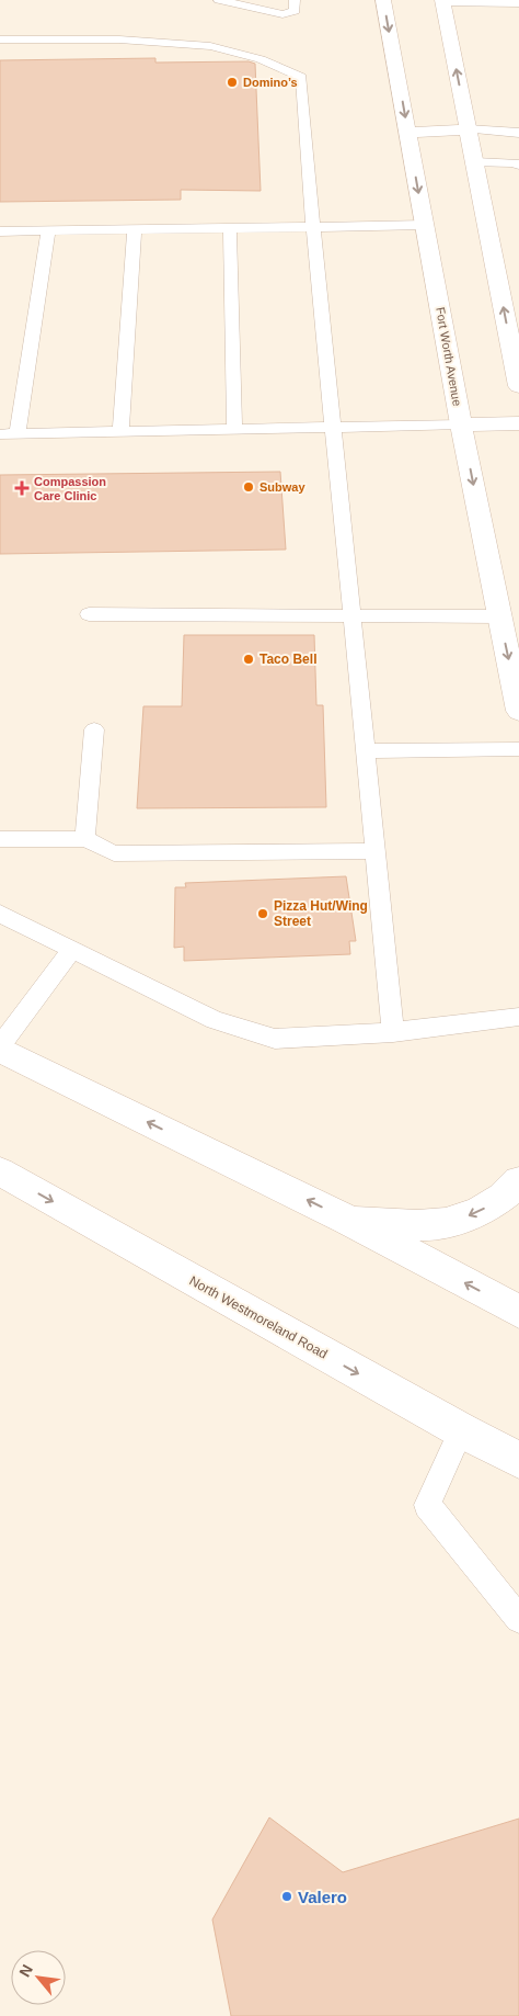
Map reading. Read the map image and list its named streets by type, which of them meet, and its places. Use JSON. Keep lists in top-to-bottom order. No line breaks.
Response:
{"streets":{"main road":["Fort Worth Avenue","North Westmoreland Road"]},"places":{"other":["Domino’s","Subway","Taco Bell","Pizza Hut/Wing Street","Valero"],"health":["Compassion Care Clinic"]},"north":"top left"}
